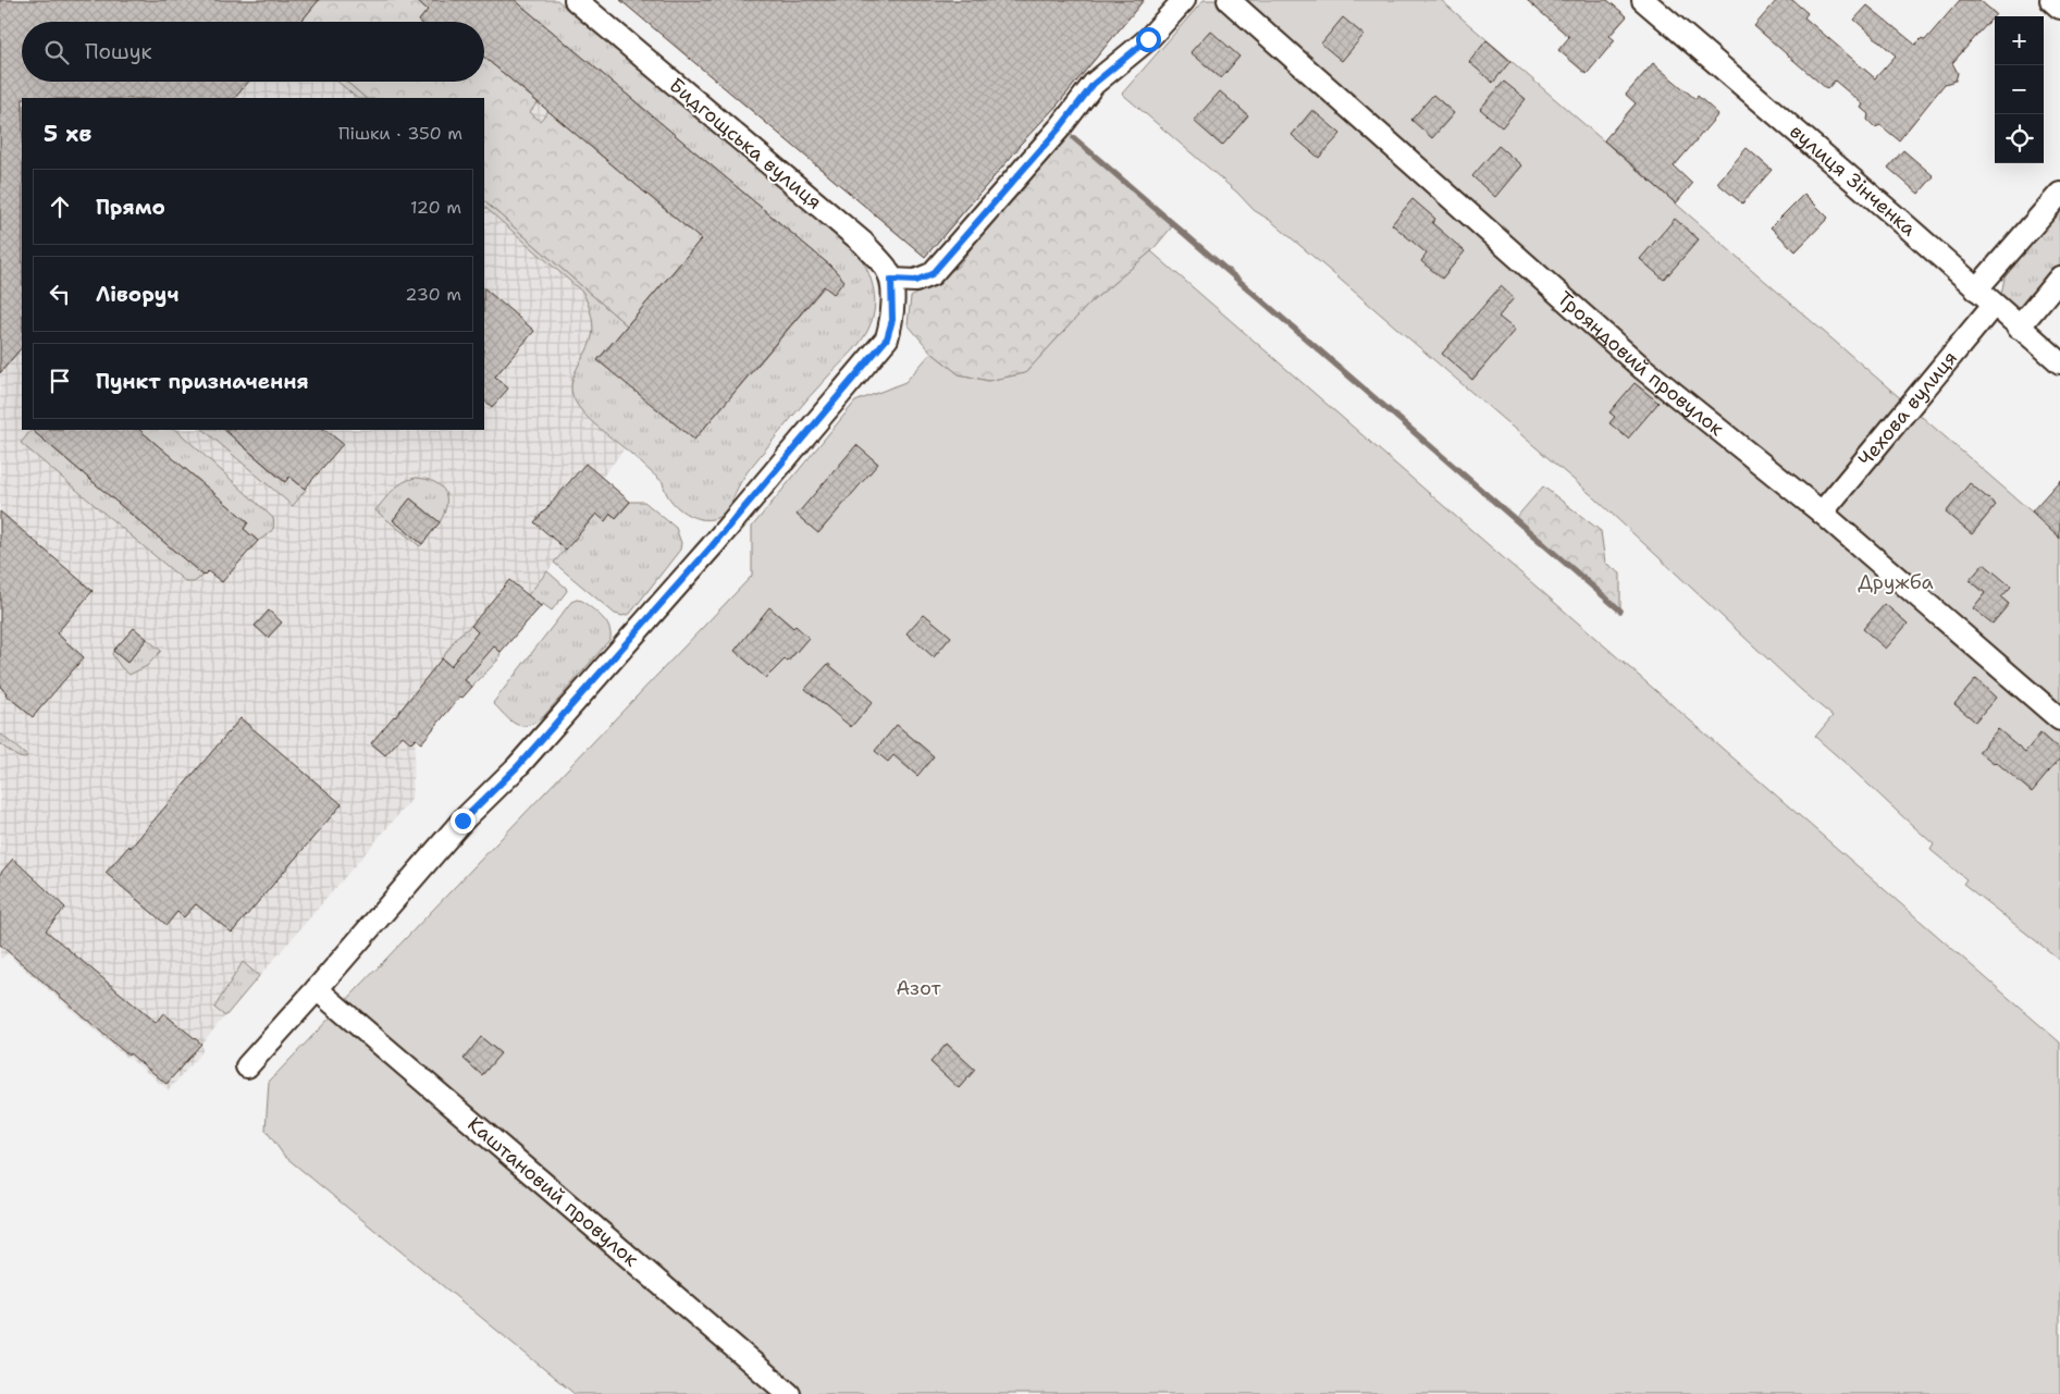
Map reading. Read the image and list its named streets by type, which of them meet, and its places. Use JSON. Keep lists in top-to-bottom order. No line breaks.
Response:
{"streets":{"street":["Бидгощська вулиця","вулиця Зінченка","Трояндовий провулок","Чехова вулиця","Каштановий провулок"]},"crossings":[["вулиця Зінченка","Чехова вулиця"],["Трояндовий провулок","Чехова вулиця"]],"parks":["Дружба","Азот"],"page":{"map_buttons":["+","−"],"search":"Пошук","heading":["5 хв","Пішки · 350 m"],"list":[["Прямо","120 m"],["Ліворуч","230 m"],"Пункт призначення"]}}
